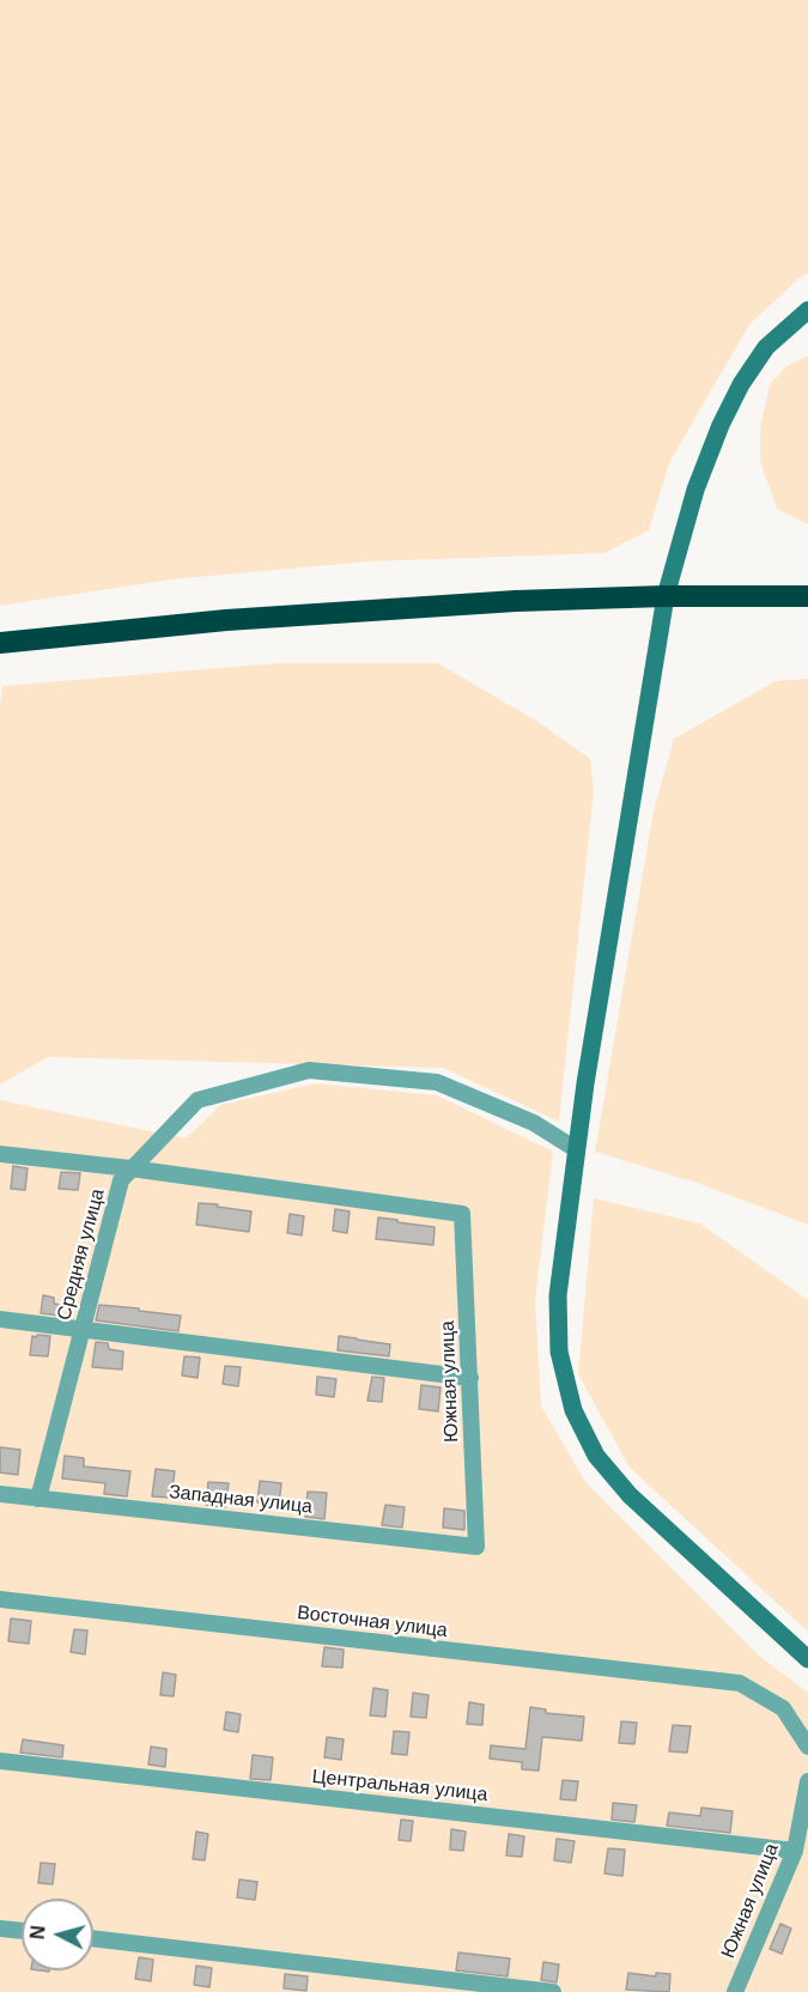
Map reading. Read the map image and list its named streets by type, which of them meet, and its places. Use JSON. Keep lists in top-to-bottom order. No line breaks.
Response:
{"streets":{"street":["Средняя улица","Южная улица","Западная улица","Восточная улица","Центральная улица"]},"crossings":[["Средняя улица","Южная улица"],["Средняя улица","Западная улица"],["Южная улица","Западная улица"],["Южная улица","Центральная улица"]],"north":"left"}
